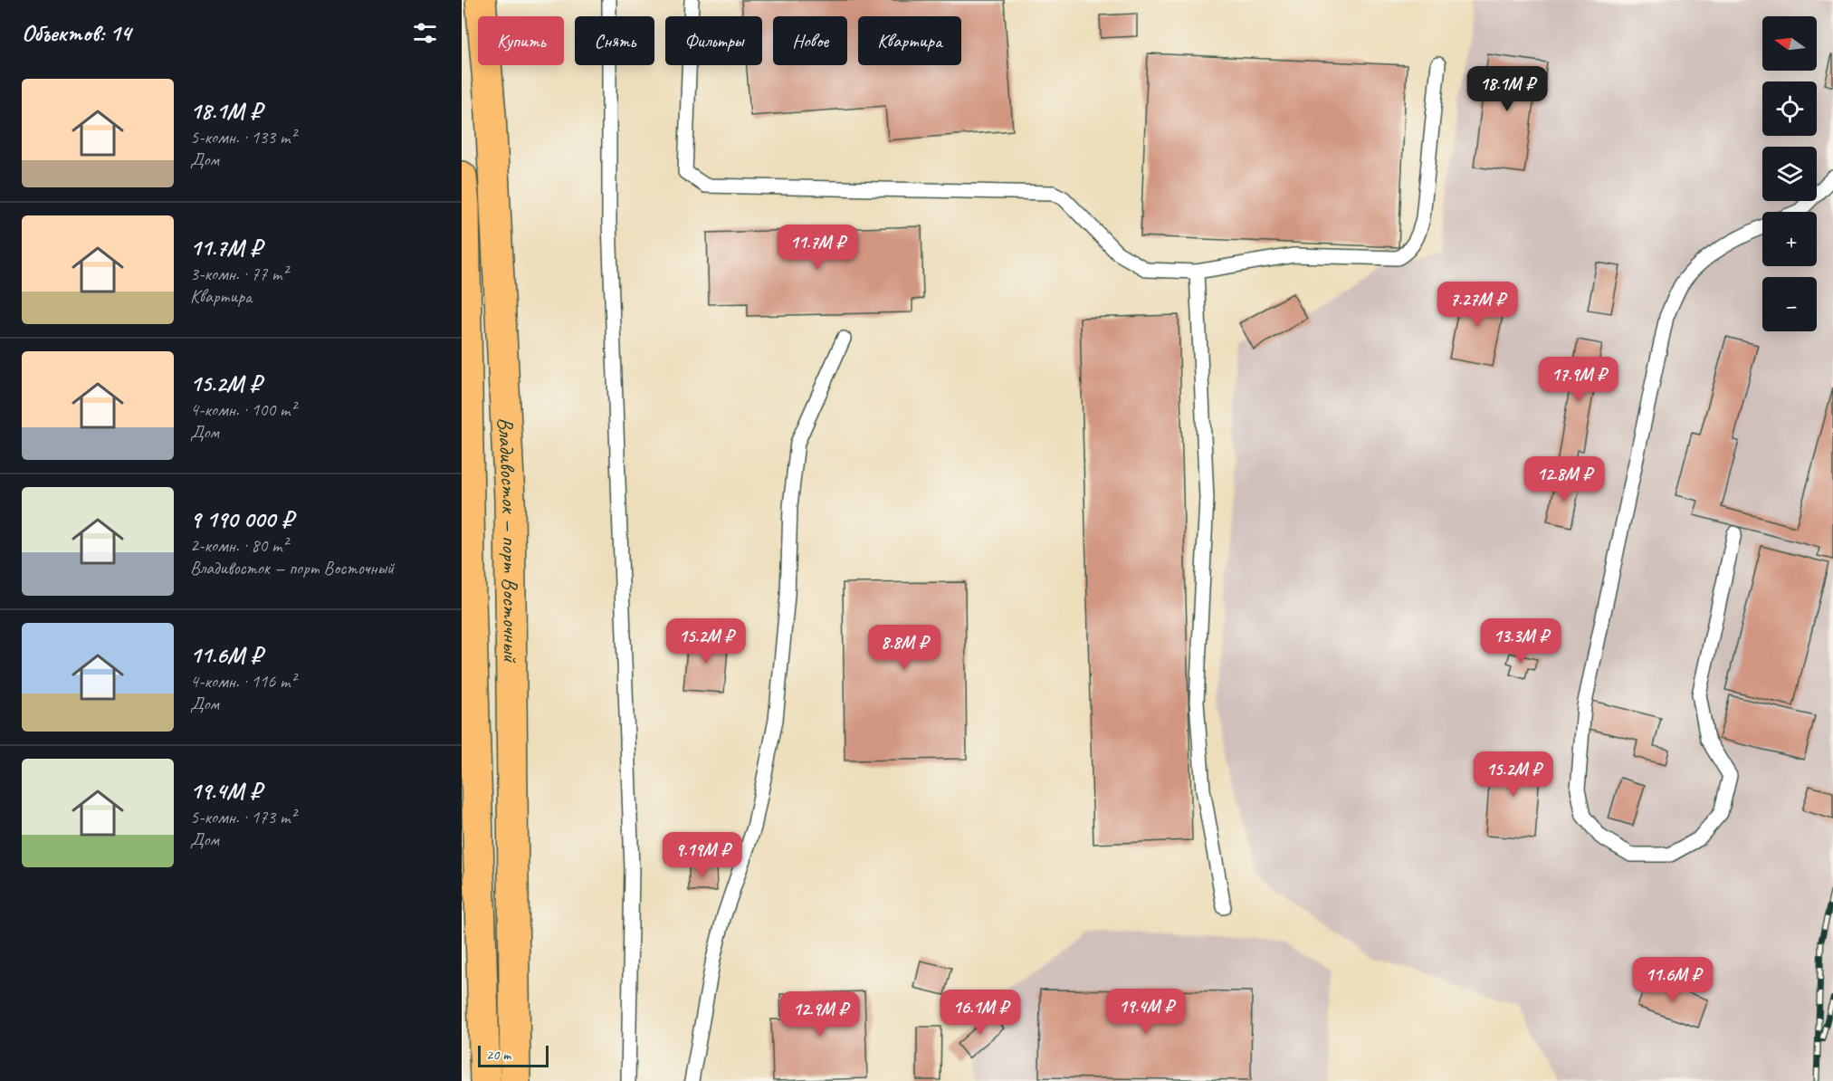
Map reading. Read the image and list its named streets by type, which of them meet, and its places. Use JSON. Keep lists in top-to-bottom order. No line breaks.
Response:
{"streets":{"highway":["Владивосток — порт Восточный"]},"scale_bar":"20 m","north":"left","page":{"heading":"Объектов: 14","map_buttons":["+","−"],"chip":["Купить","Снять","Фильтры","Новое","Квартира"],"list":[{"name":"18.1M ₽","note":"5-комн. · 133 m² · Дом"},{"name":"11.7M ₽","note":"3-комн. · 77 m² · Квартира"},{"name":"15.2M ₽","note":"4-комн. · 100 m² · Дом"},{"name":"9 190 000 ₽","note":"2-комн. · 80 m² · Владивосток — порт Восточный"},{"name":"11.6M ₽","note":"4-комн. · 116 m² · Дом"},{"name":"19.4M ₽","note":"5-комн. · 173 m² · Дом"}],"price":["18.1M ₽","11.7M ₽","7.27M ₽","17.9M ₽","12.8M ₽","15.2M ₽","13.3M ₽","8.8M ₽","15.2M ₽","9.19M ₽","11.6M ₽","19.4M ₽","16.1M ₽","12.9M ₽"],"scale":"20 m"}}
